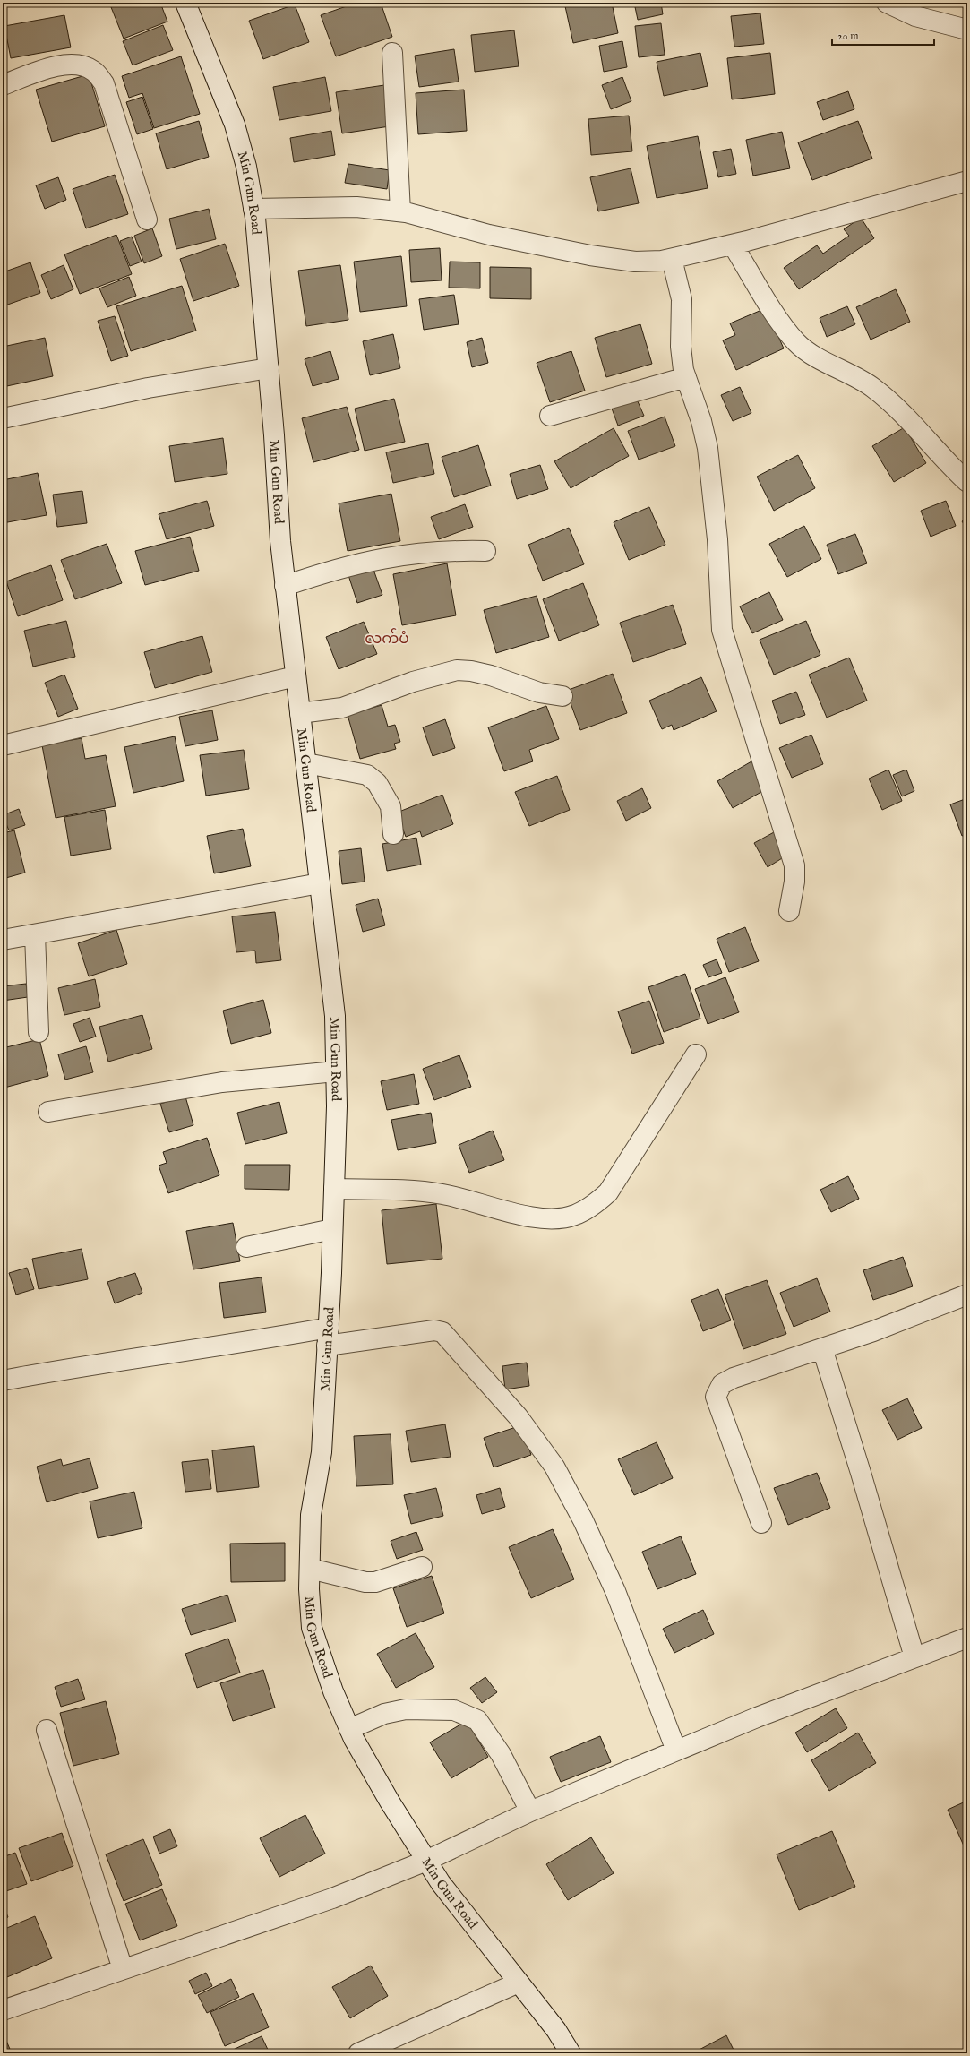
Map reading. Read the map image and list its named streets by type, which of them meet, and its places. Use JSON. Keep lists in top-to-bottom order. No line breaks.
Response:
{"streets":{"street":["Min Gun Road"]},"districts":["လက်ပံ"],"scale_bar":"20 m"}
